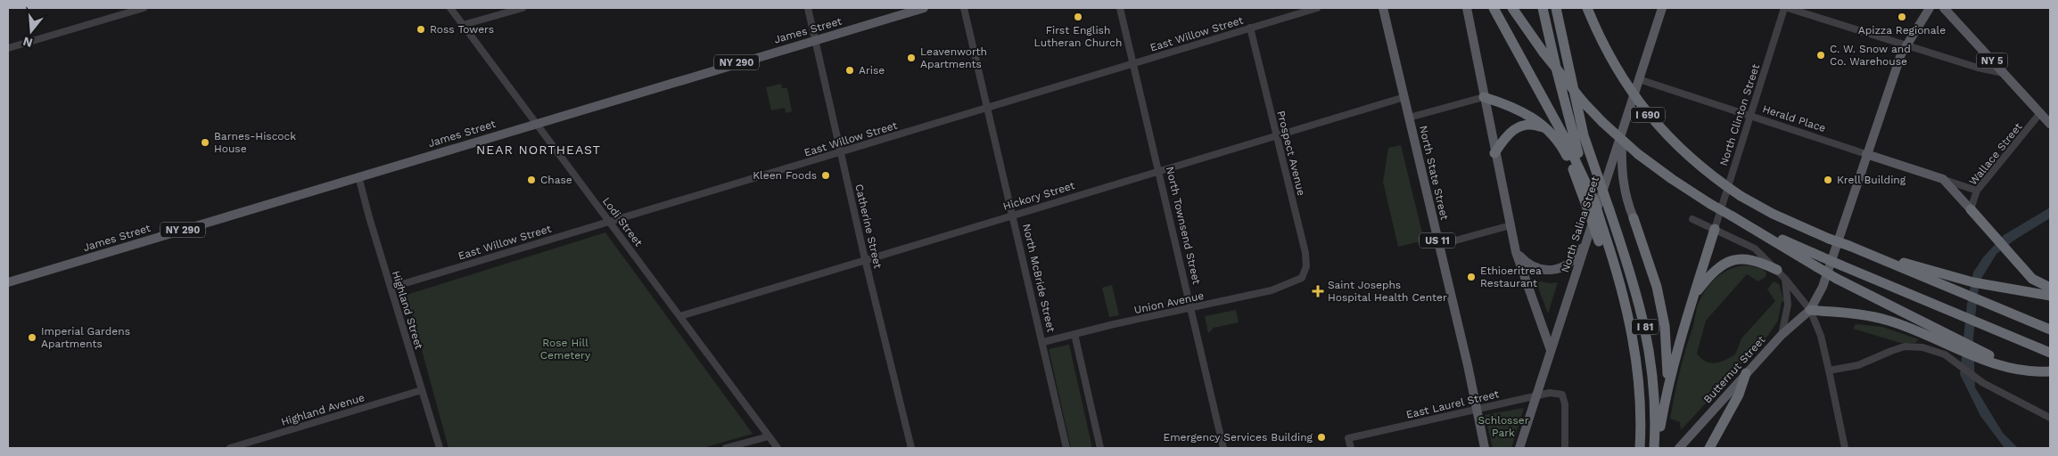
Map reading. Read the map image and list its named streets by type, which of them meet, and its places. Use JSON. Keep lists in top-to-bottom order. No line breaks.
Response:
{"streets":{"highway":["I 690","I 81"],"main road":["James Street","NY 5","NY 290","Herald Place","North State Street","North Salina Street","US 11","Butternut Street"],"street":["East Willow Street","North Clinton Street","Prospect Avenue","Wallace Street","Hickory Street","Lodi Street","North Townsend Street","Catherine Street","North McBride Street","Union Avenue","Highland Street","East Laurel Street","Highland Avenue"]},"crossings":[["James Street","Lodi Street"],["James Street","Catherine Street"],["James Street","Highland Street"],["East Willow Street","Prospect Avenue"],["East Willow Street","Lodi Street"],["East Willow Street","North Townsend Street"],["East Willow Street","Catherine Street"],["East Willow Street","North McBride Street"],["East Willow Street","Highland Street"],["NY 5","Wallace Street"],["North Clinton Street","Herald Place"],["Herald Place","Wallace Street"],["Herald Place","North Salina Street"],["Prospect Avenue","Hickory Street"],["Prospect Avenue","Union Avenue"],["North State Street","Hickory Street"],["North State Street","East Laurel Street"],["Hickory Street","Lodi Street"],["Hickory Street","North Townsend Street"],["Hickory Street","Catherine Street"],["Hickory Street","North McBride Street"],["North Salina Street","East Laurel Street"],["North Townsend Street","Union Avenue"],["North McBride Street","Union Avenue"],["Highland Street","Highland Avenue"]],"districts":["NEAR NORTHEAST"],"parks":["Rose Hill Cemetery","Schlosser Park"],"places":{"other":["First English Lutheran Church","Apizza Regionale","Ross Towers","C. W. Snow and Co. Warehouse","Leavenworth Apartments","Arise","Barnes-Hiscock House","Kleen Foods","Chase","Krell Building","Ethioeritrea Restaurant","Imperial Gardens Apartments","Emergency Services Building"],"health":["Saint Josephs Hospital Health Center"]},"north":"bottom"}
